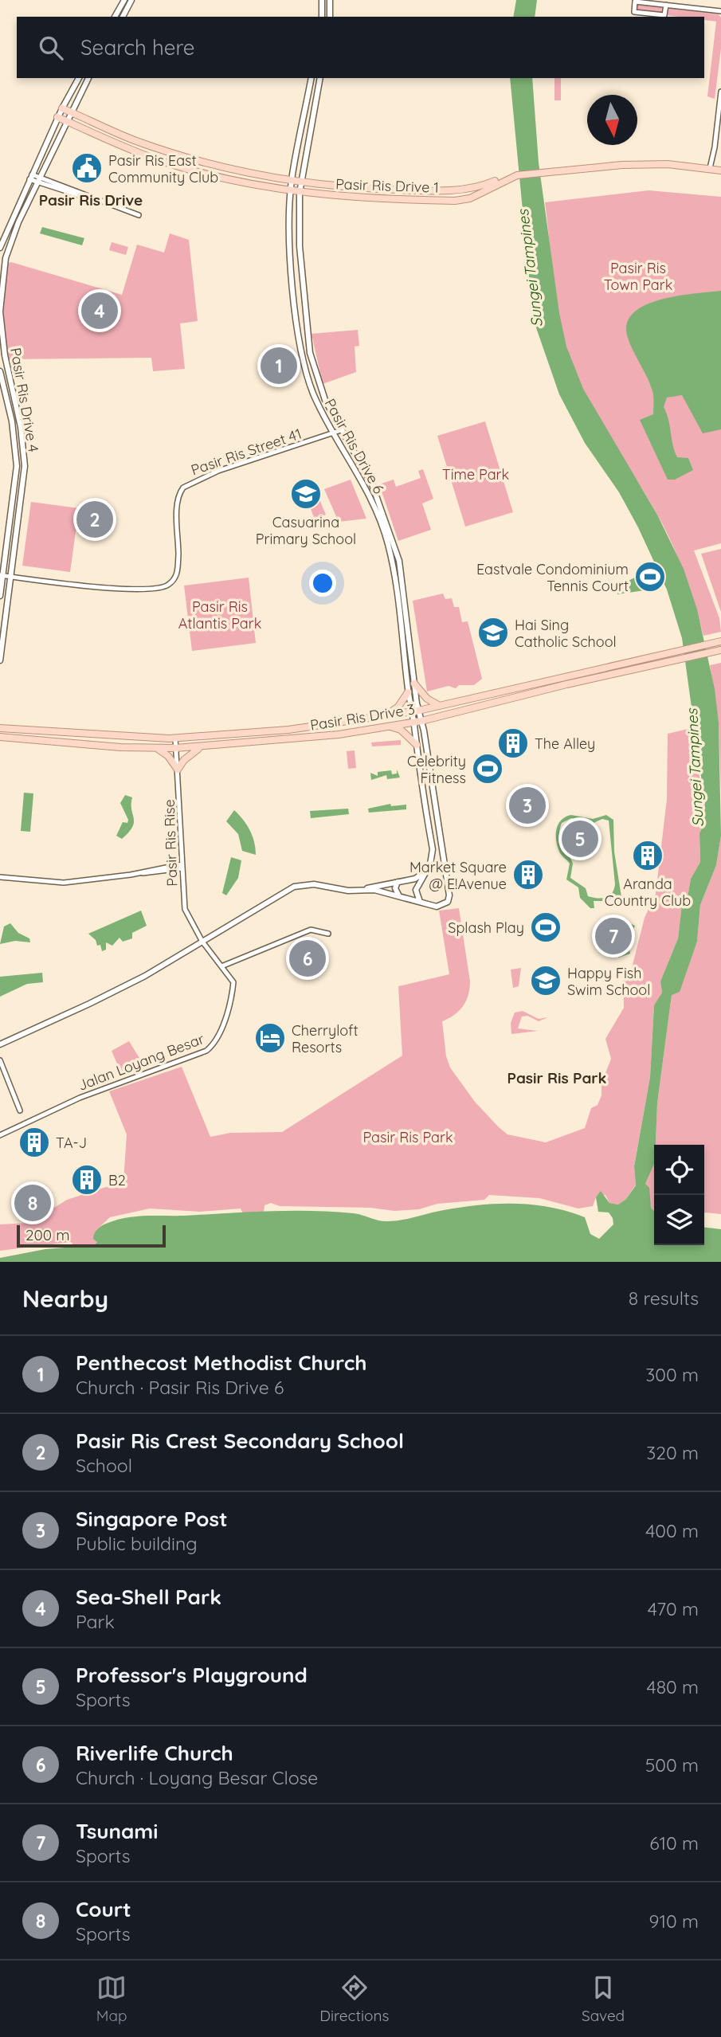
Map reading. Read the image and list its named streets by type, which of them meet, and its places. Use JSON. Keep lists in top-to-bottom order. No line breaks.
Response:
{"streets":{"main road":["Pasir Ris Drive 1","Pasir Ris Drive 3"],"street":["Pasir Ris Drive 4","Pasir Ris Drive 6","Pasir Ris Street 41","Pasir Ris Rise","Jalan Loyang Besar"]},"crossings":[["Pasir Ris Drive 1","Pasir Ris Drive 4"],["Pasir Ris Drive 1","Pasir Ris Drive 6"],["Pasir Ris Drive 4","Pasir Ris Street 41"],["Pasir Ris Drive 6","Pasir Ris Street 41"],["Pasir Ris Drive 6","Pasir Ris Drive 3"],["Pasir Ris Drive 3","Pasir Ris Rise"],["Pasir Ris Rise","Jalan Loyang Besar"]],"districts":["Pasir Ris Drive","Pasir Ris Park"],"water":["Sungei Tampines"],"parks":["Pasir Ris Town Park","Time Park","Pasir Ris Atlantis Park","Pasir Ris Park"],"places":{"public building":["Pasir Ris East Community Club"],"school or university":["Casuarina Primary School","Hai Sing Catholic School","Happy Fish Swim School"],"sports":["Eastvale Condominium Tennis Court","Celebrity Fitness","Splash Play"],"building":["The Alley","Aranda Country Club","Market Square @ E!Avenue","TA-J","B2"],"hotel":["Cherryloft Resorts"]},"scale_bar":"200 m","north":"bottom","page":{"search":"Search here","pins":["4","1","2","3","5","7","6","8"],"scale":"200 m","heading":["Nearby","8 results"],"list":[{"mark":"1","name":"Penthecost Methodist Church","note":"Church · Pasir Ris Drive 6","value":"300 m"},{"mark":"2","name":"Pasir Ris Crest Secondary School","note":"School","value":"320 m"},{"mark":"3","name":"Singapore Post","note":"Public building","value":"400 m"},{"mark":"4","name":"Sea-Shell Park","note":"Park","value":"470 m"},{"mark":"5","name":"Professor's Playground","note":"Sports","value":"480 m"},{"mark":"6","name":"Riverlife Church","note":"Church · Loyang Besar Close","value":"500 m"},{"mark":"7","name":"Tsunami","note":"Sports","value":"610 m"},{"mark":"8","name":"Court","note":"Sports","value":"910 m"}],"nav":["Map","Directions","Saved"]}}
